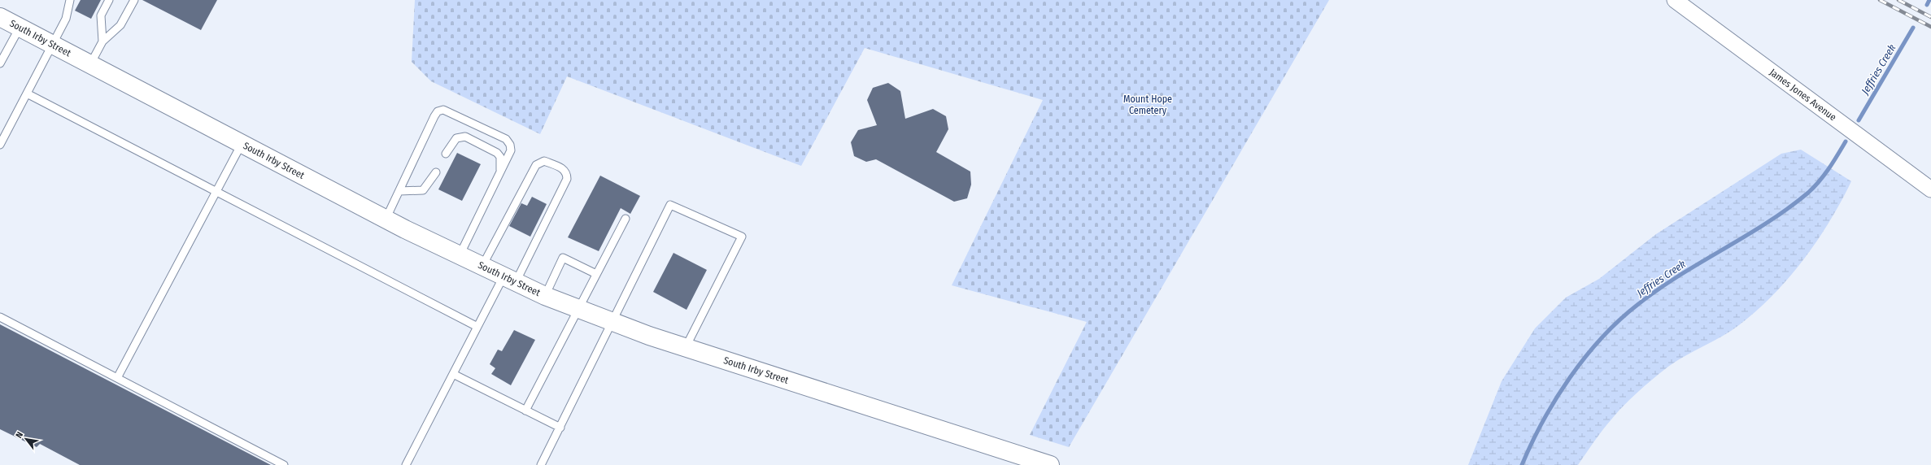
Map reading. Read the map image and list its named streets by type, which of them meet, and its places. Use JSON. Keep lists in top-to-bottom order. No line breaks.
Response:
{"streets":{"main road":["South Irby Street"],"street":["James Jones Avenue"]},"water":["Jeffries Creek"],"parks":["Mount Hope Cemetery"],"north":"top left"}
